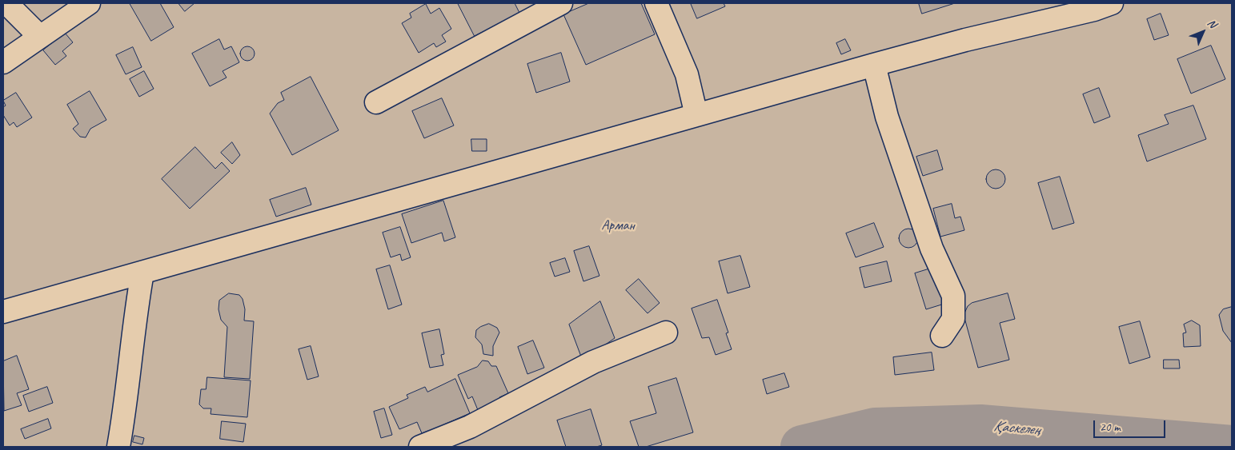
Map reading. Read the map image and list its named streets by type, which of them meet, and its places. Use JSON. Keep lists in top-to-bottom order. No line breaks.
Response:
{"water":["Қаскелең"],"parks":["Арман"],"scale_bar":"20 m","north":"top right"}
